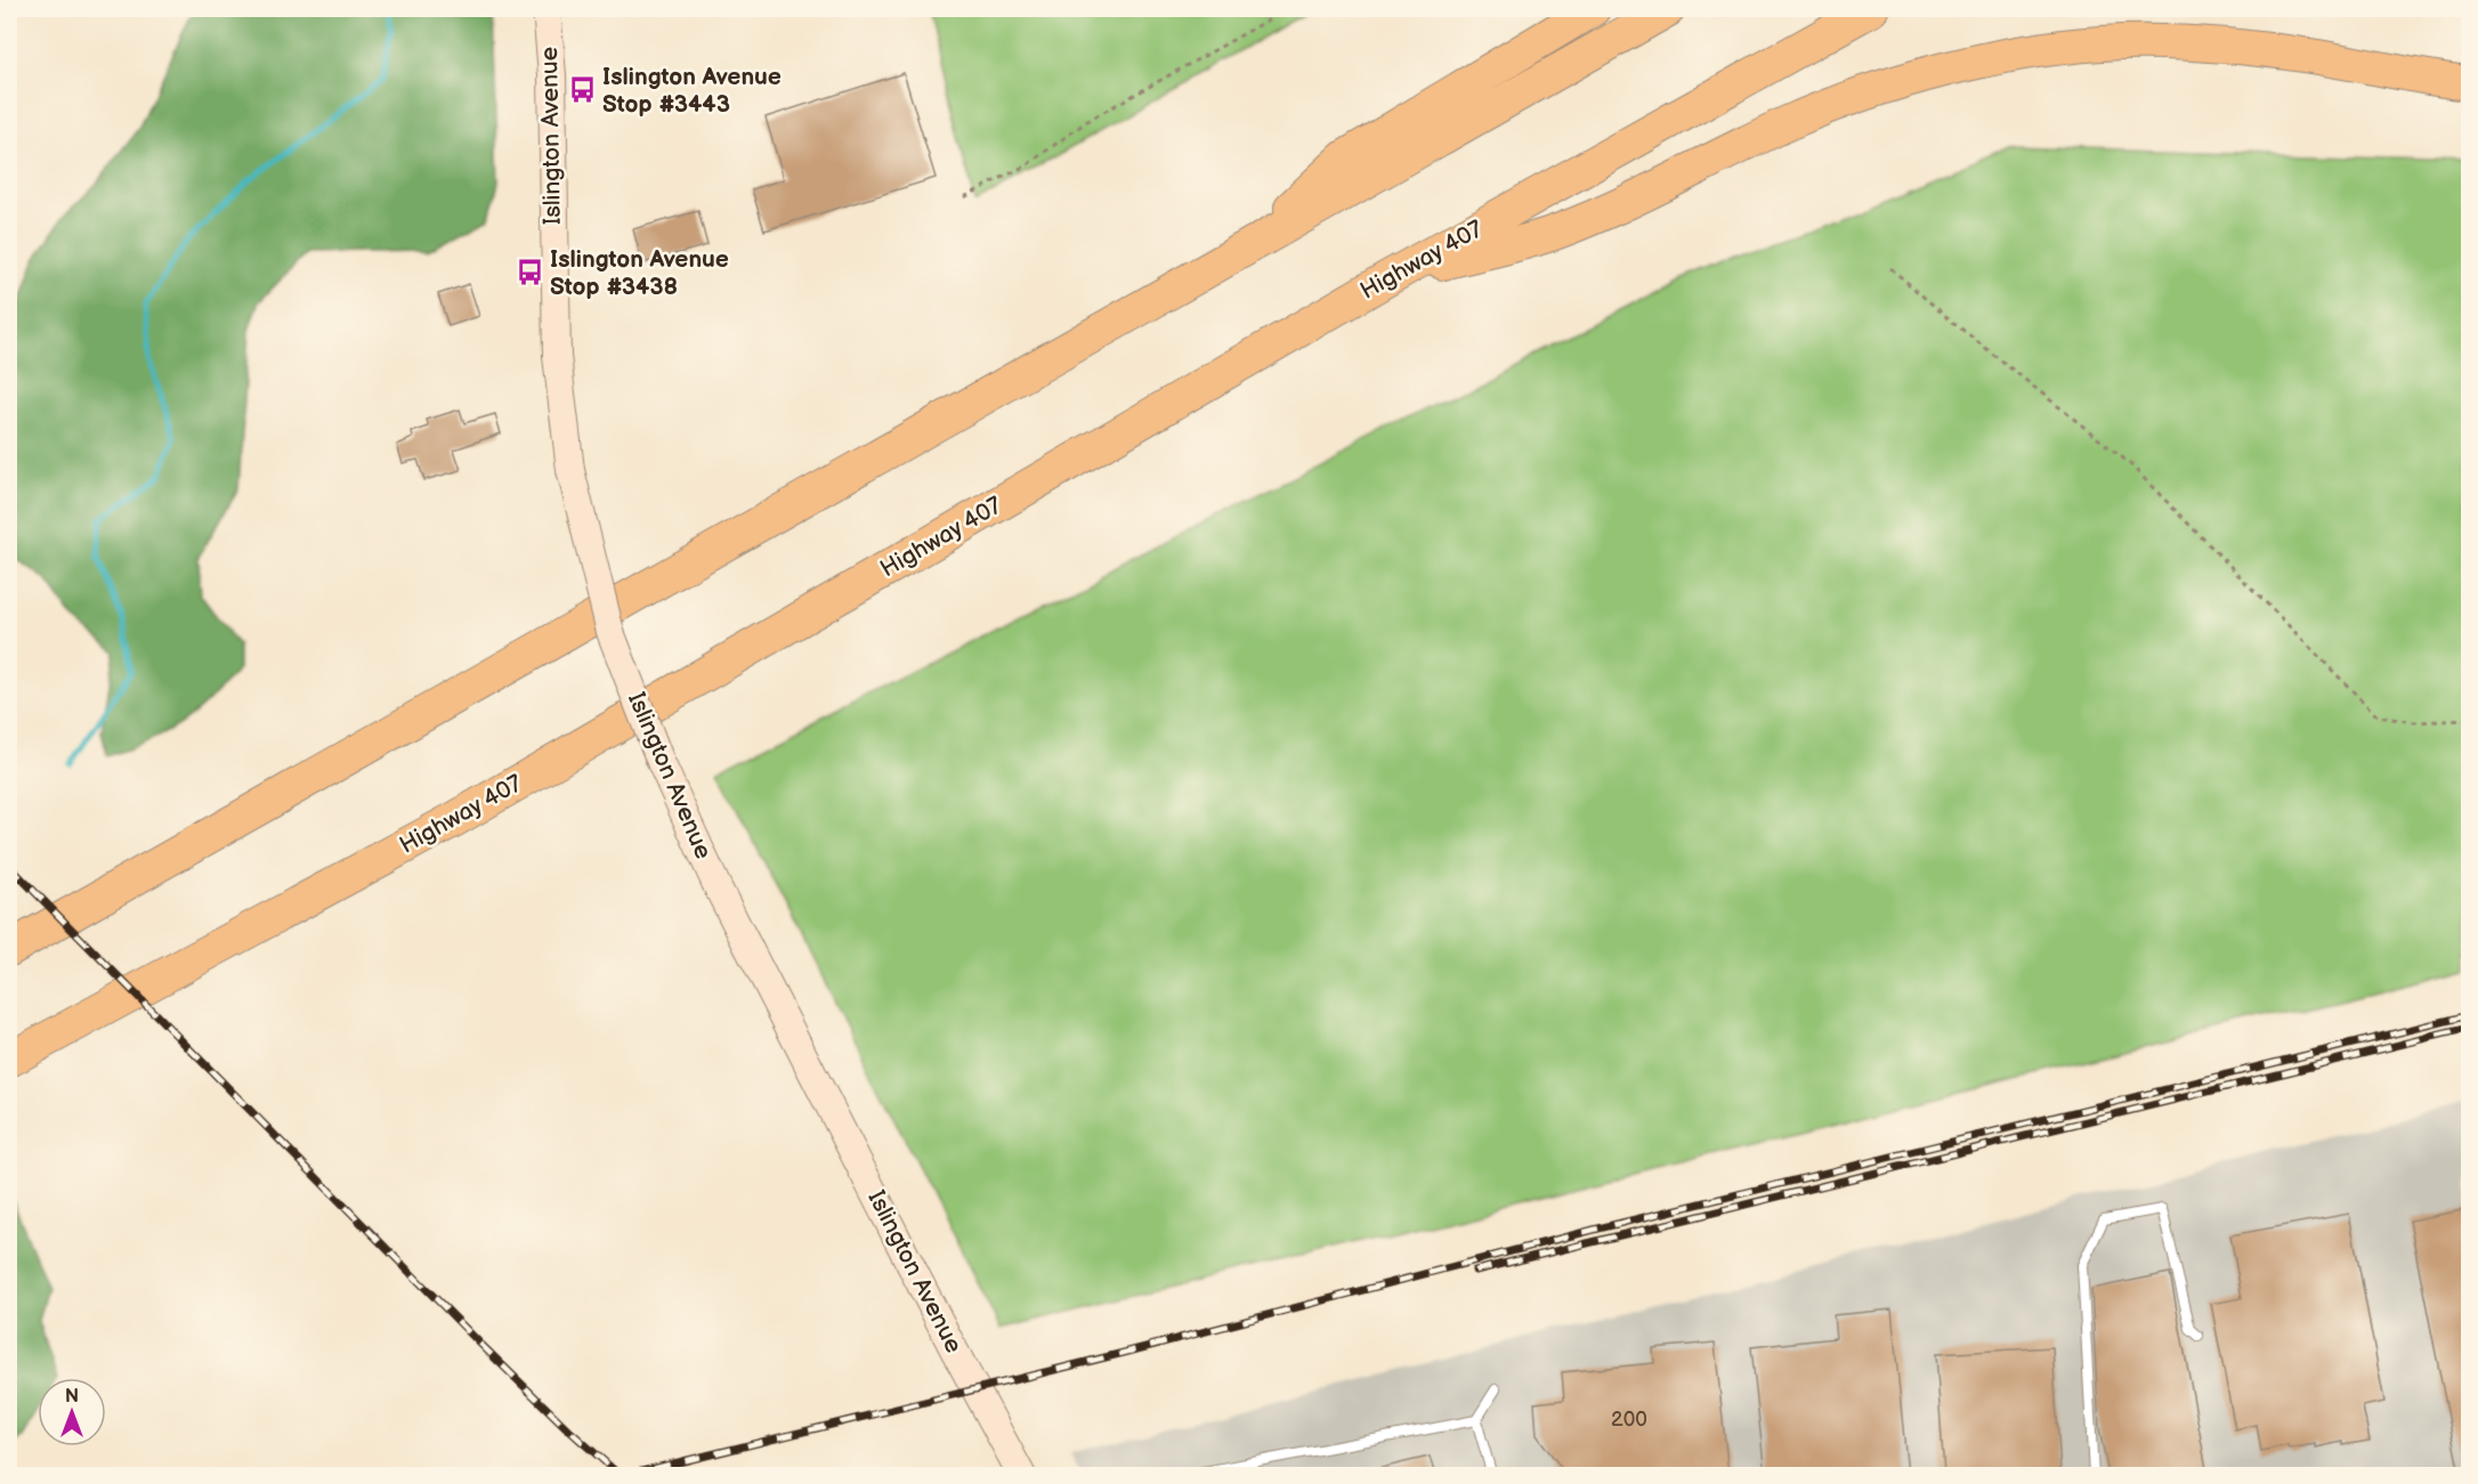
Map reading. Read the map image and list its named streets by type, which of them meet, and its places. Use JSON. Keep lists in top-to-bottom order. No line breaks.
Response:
{"streets":{"highway":["Highway 407"],"main road":["Islington Avenue"]},"places":{"bus stop":["Islington Avenue Stop #3443","Islington Avenue Stop #3438"]},"house_numbers":["200"],"north":"top"}
